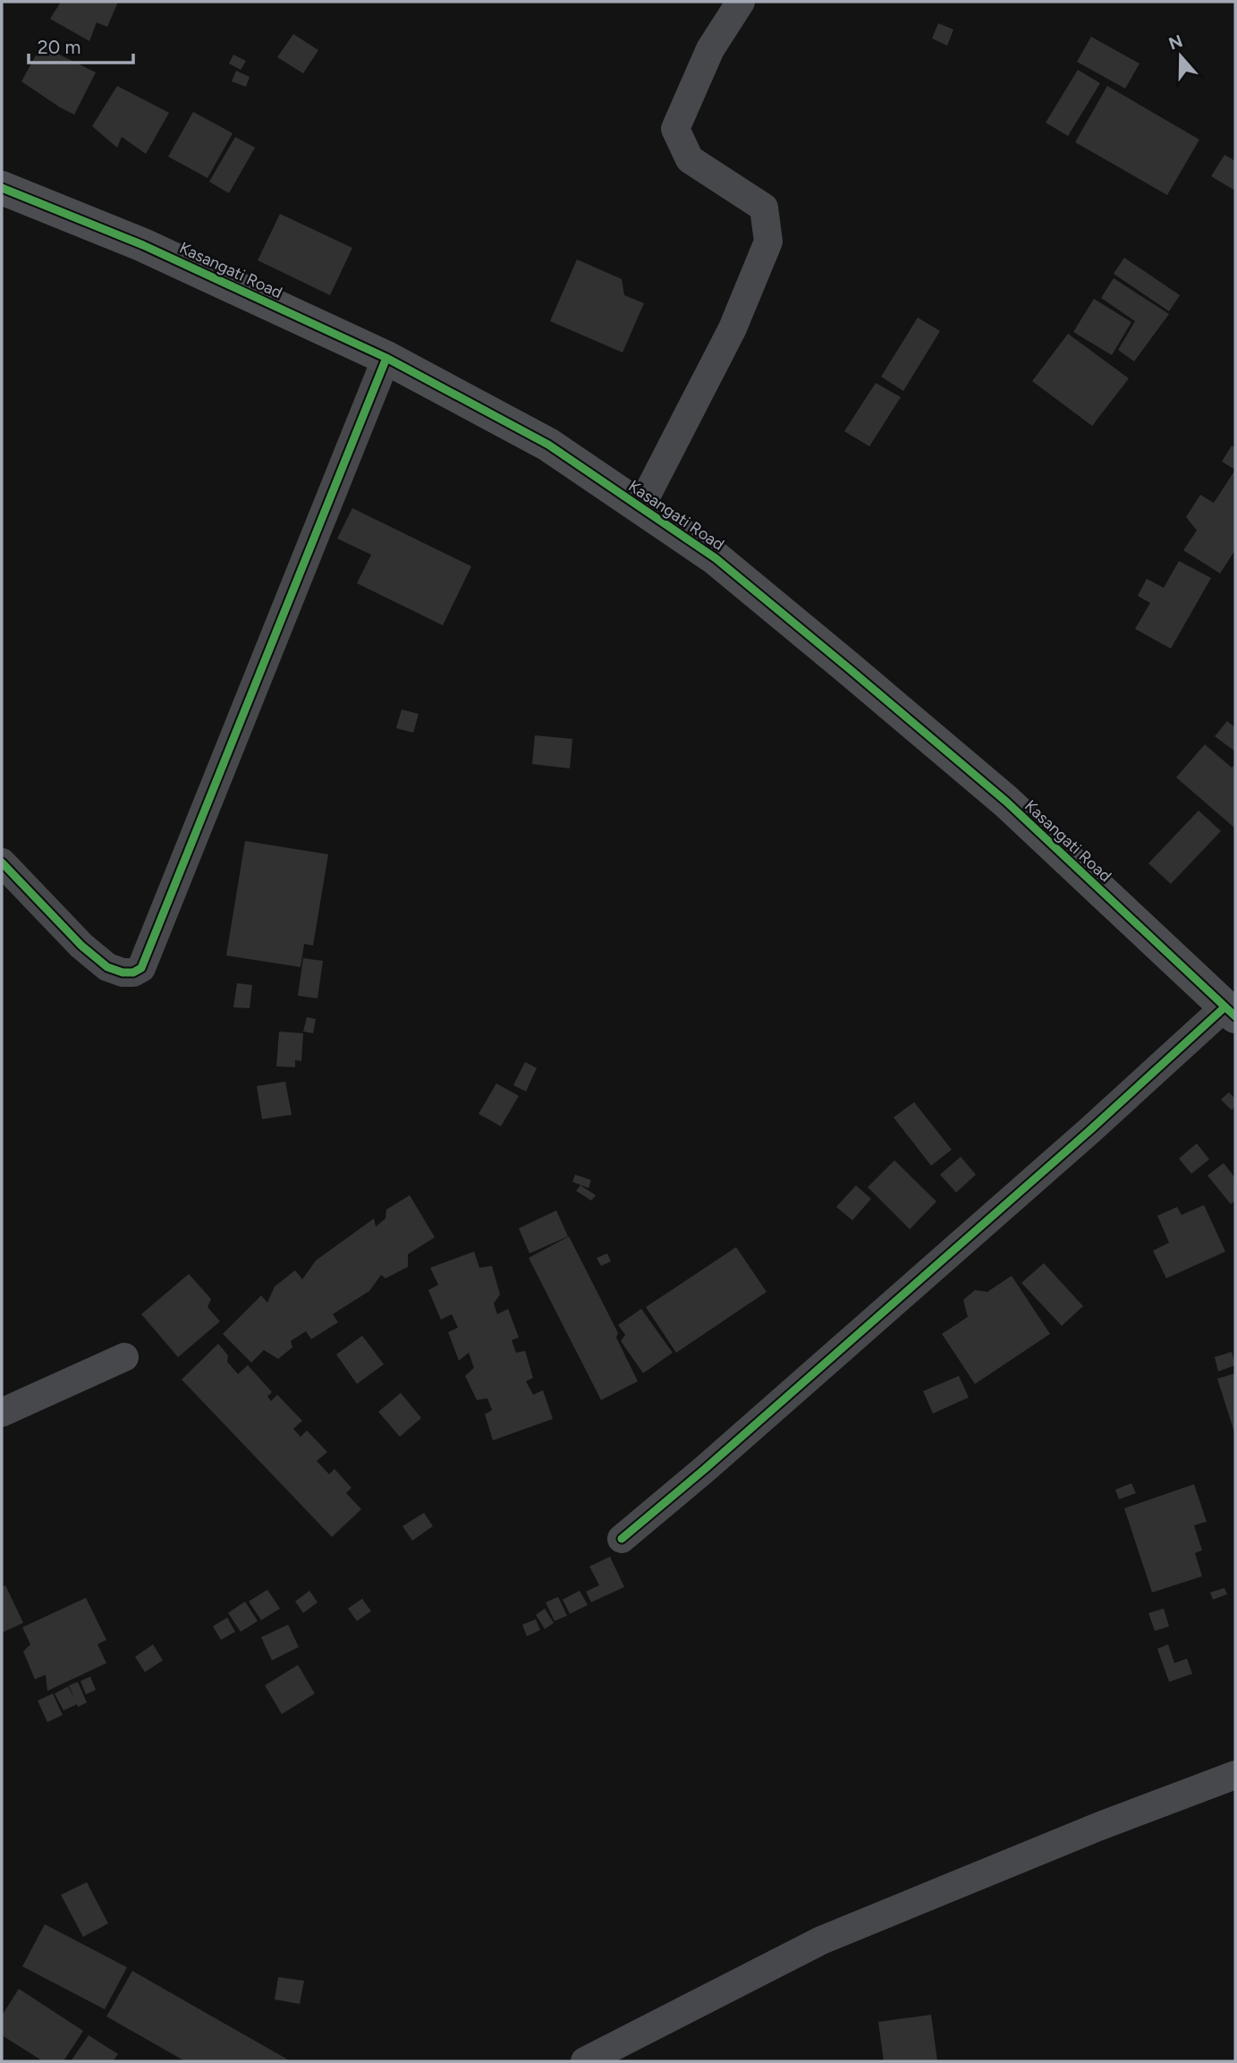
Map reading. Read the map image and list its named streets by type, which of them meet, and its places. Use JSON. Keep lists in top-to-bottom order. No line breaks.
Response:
{"streets":{"street":["Kasangati Road"]},"scale_bar":"20 m","north":"top"}
